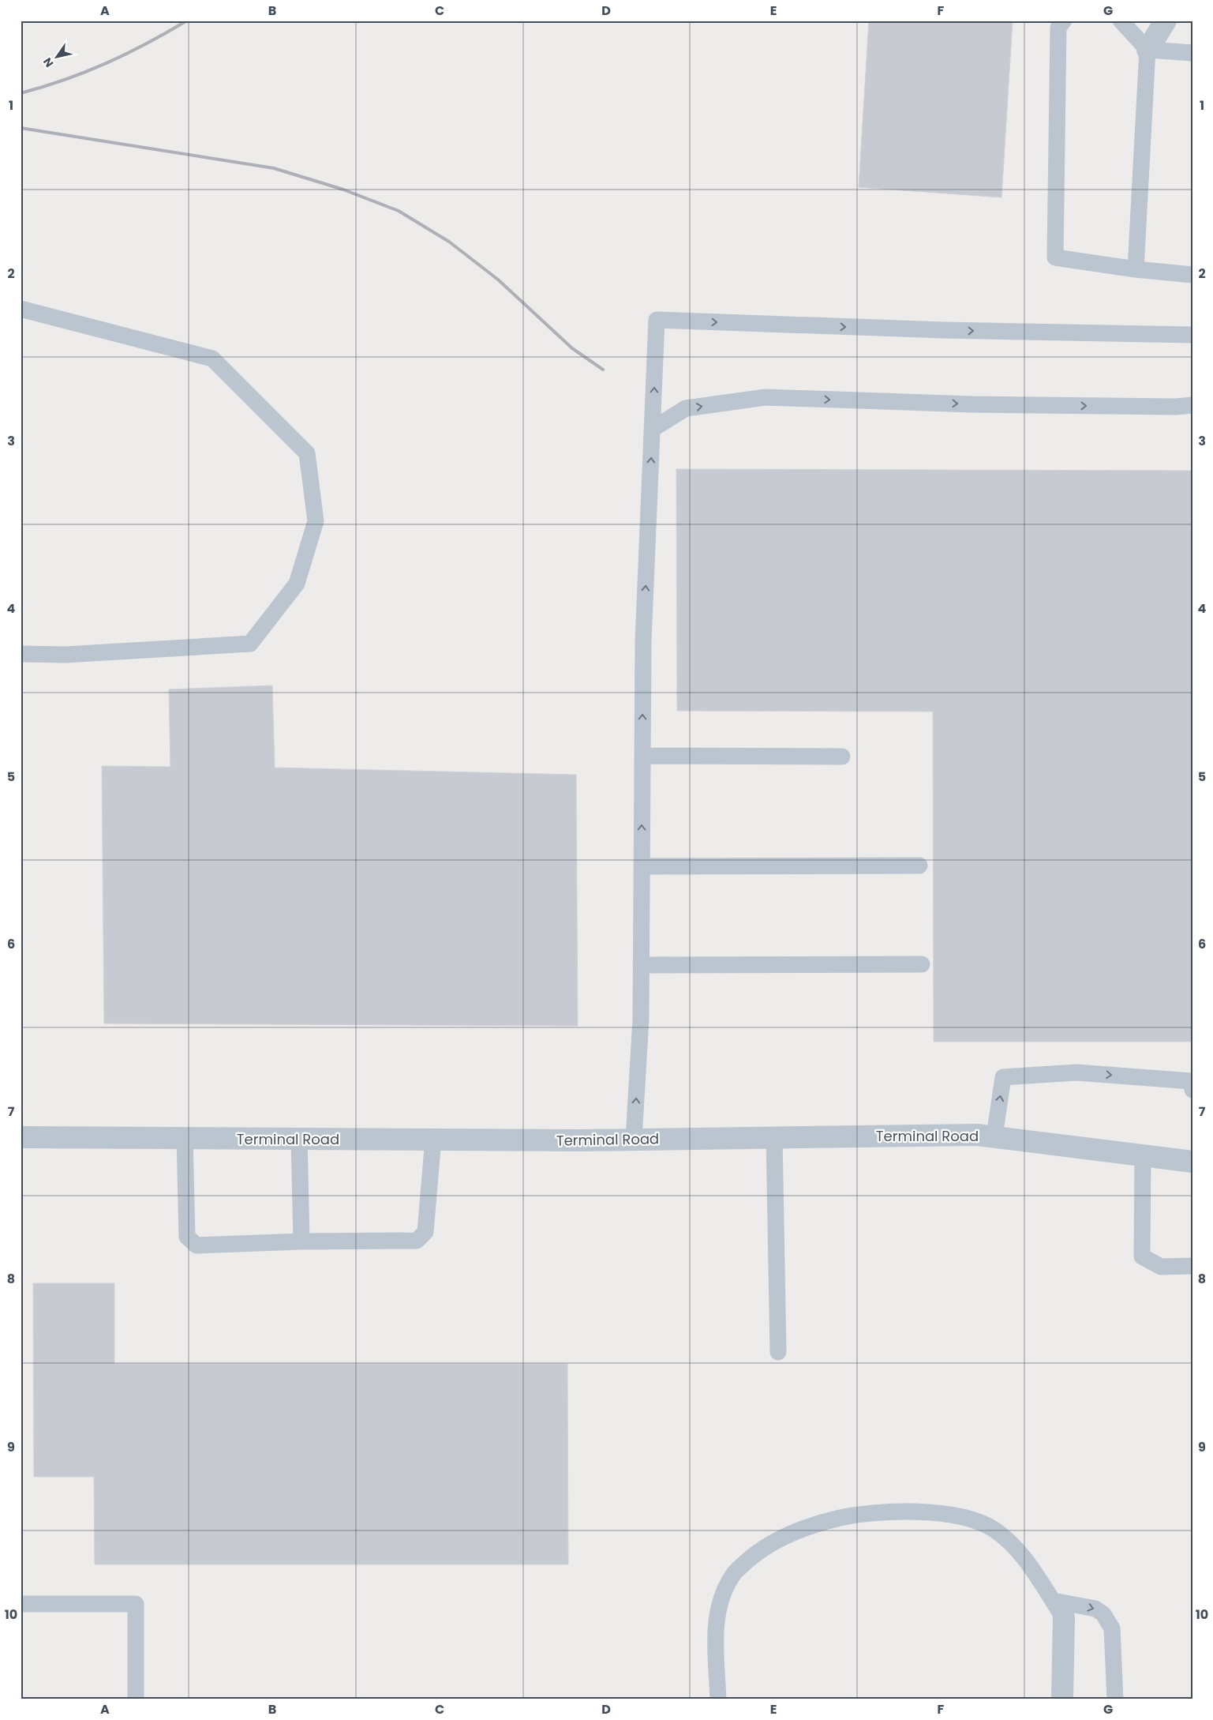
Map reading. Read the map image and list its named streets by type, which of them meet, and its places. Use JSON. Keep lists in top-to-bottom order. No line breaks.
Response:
{"streets":{"street":["Terminal Road"]},"north":"bottom left","grid":{"columns":["A","B","C","D","E","F","G"],"rows":["1","2","3","4","5","6","7","8","9","10"]}}
